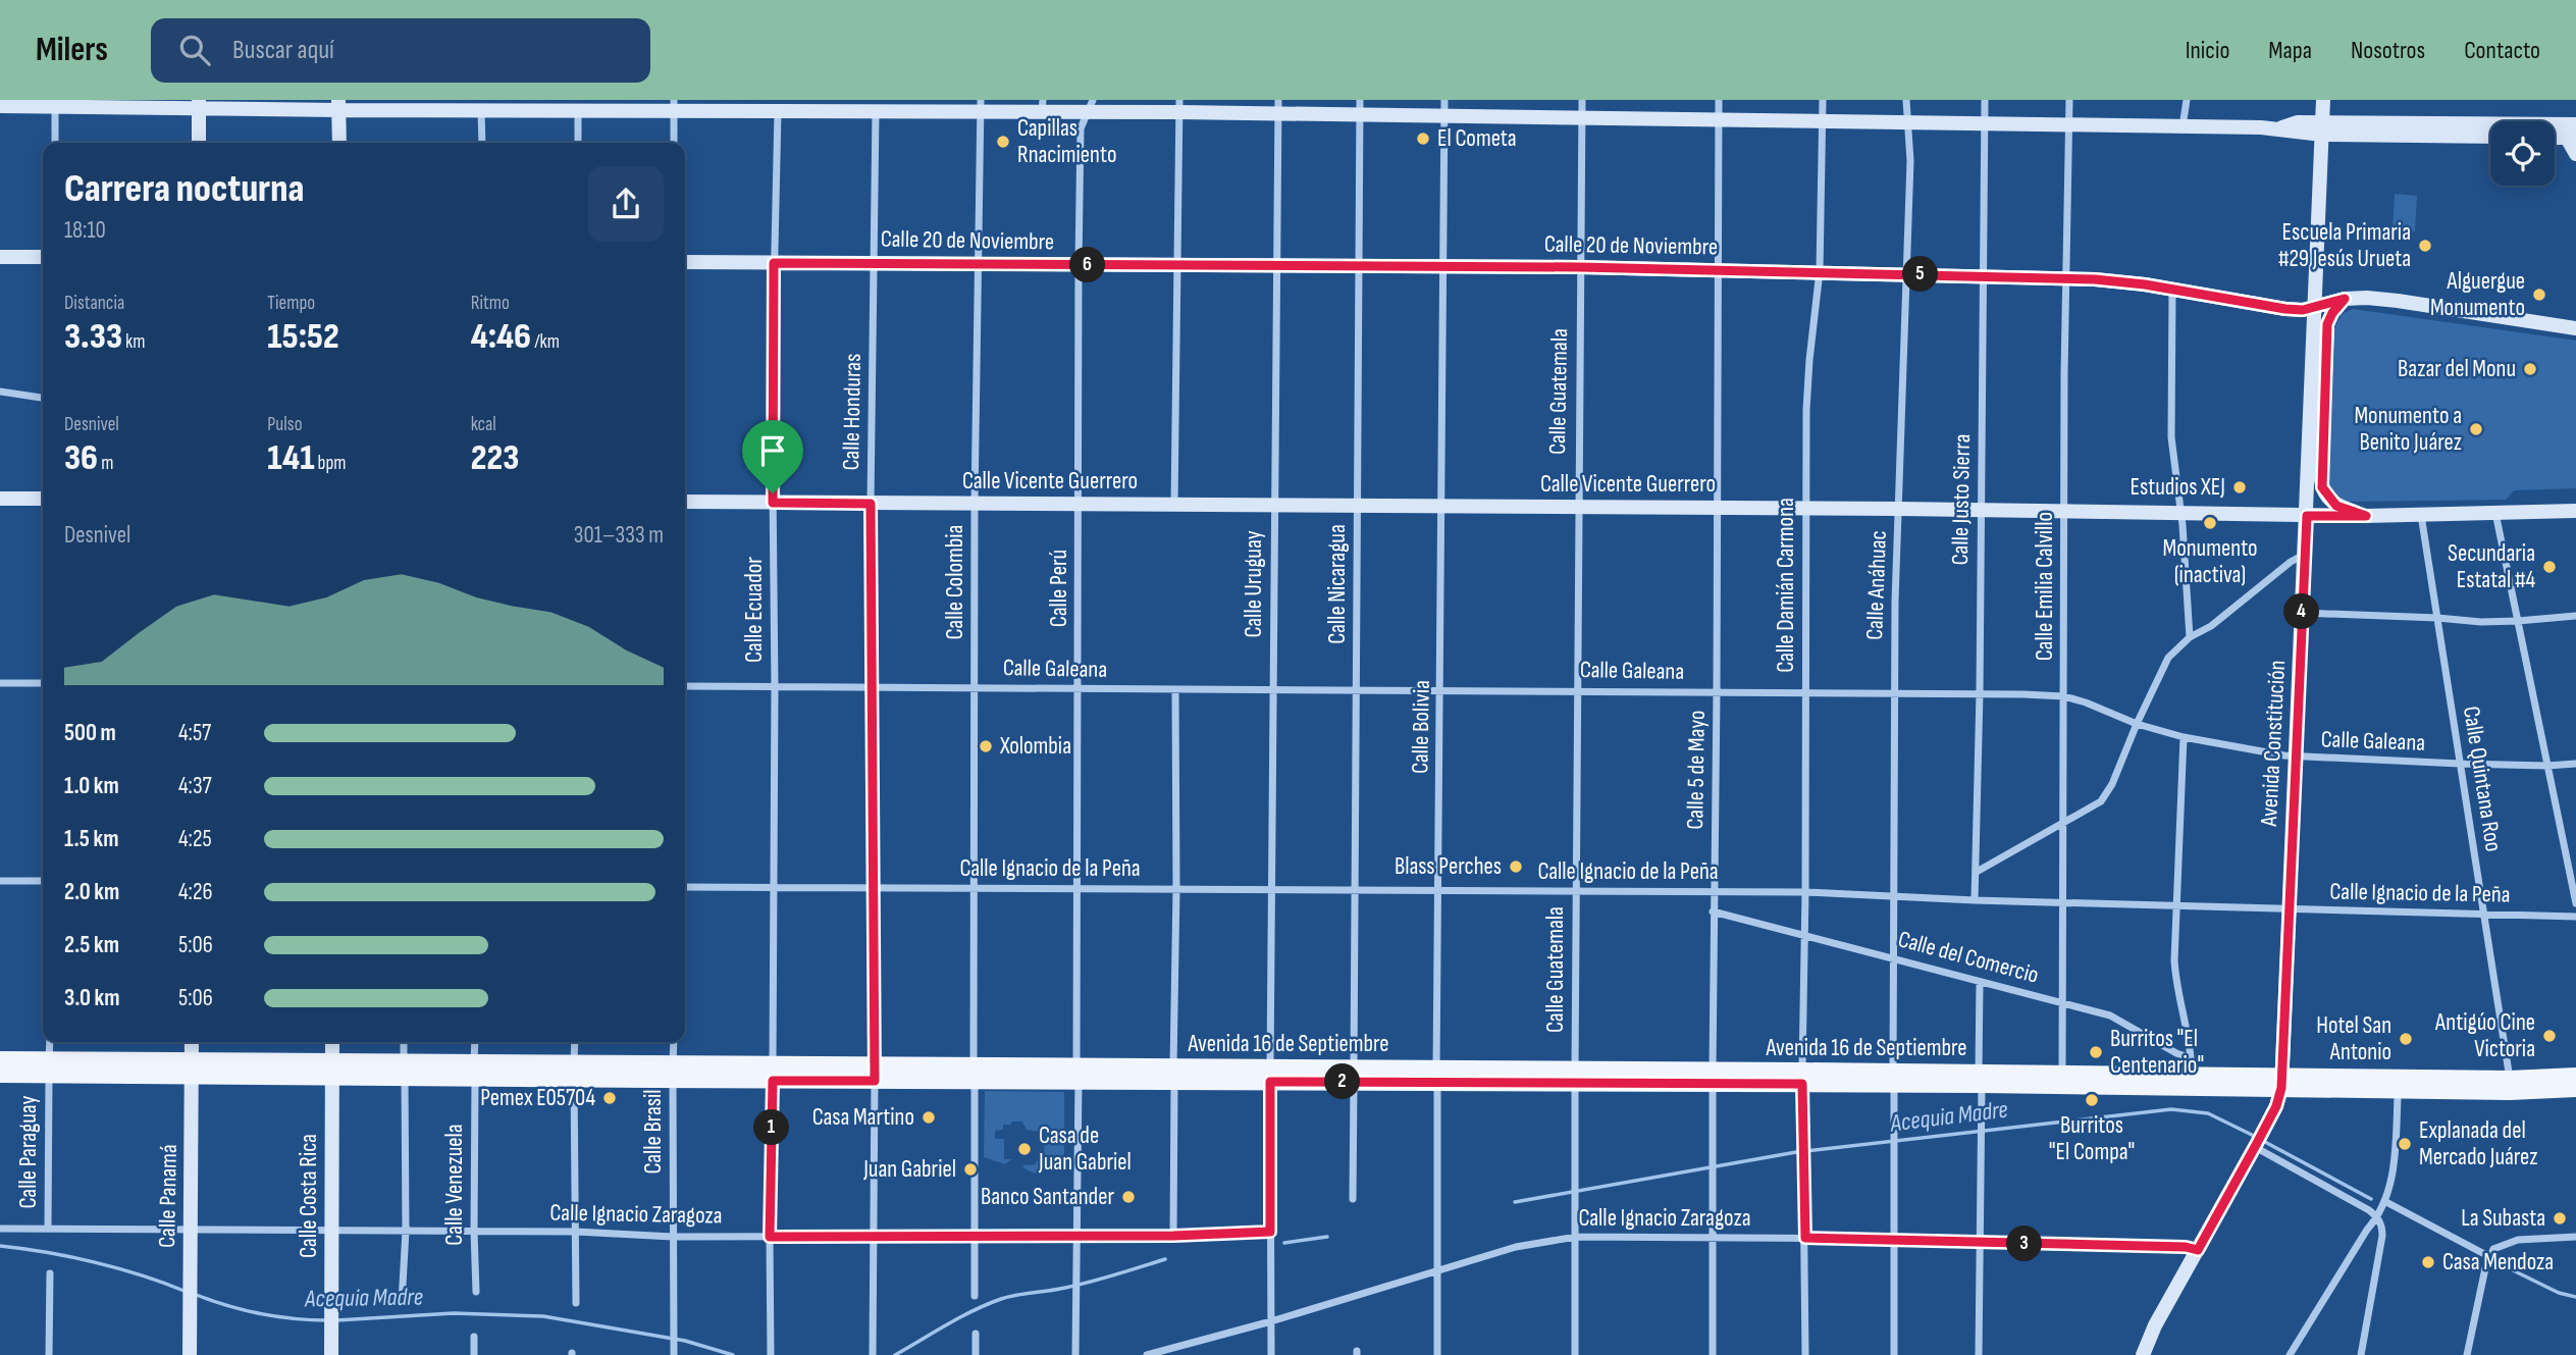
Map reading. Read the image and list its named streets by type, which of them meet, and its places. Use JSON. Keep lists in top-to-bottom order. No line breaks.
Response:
{"streets":{"main road":["Calle 20 de Noviembre","Calle Vicente Guerrero","Avenida Constitución","Avenida 16 de Septiembre","Calle Panamá","Calle Costa Rica"],"street":["Calle Guatemala","Calle Honduras","Calle Justo Sierra","Calle Colombia","Calle Uruguay","Calle Nicaragua","Calle Damián Carmona","Calle Anáhuac","Calle Emilia Calvillo","Calle Perú","Calle Ecuador","Calle Galeana","Calle Bolivia","Calle 5 de Mayo","Calle Quintana Roo","Calle Ignacio de la Peña","Calle del Comercio","Calle Brasil","Calle Paraguay","Calle Venezuela","Calle Ignacio Zaragoza"]},"crossings":[["Calle 20 de Noviembre","Calle Guatemala"],["Calle 20 de Noviembre","Calle Honduras"],["Calle 20 de Noviembre","Calle Justo Sierra"],["Calle 20 de Noviembre","Calle Colombia"],["Calle 20 de Noviembre","Calle Uruguay"],["Calle 20 de Noviembre","Calle Nicaragua"],["Calle 20 de Noviembre","Calle Damián Carmona"],["Calle 20 de Noviembre","Calle Anáhuac"],["Calle 20 de Noviembre","Calle Emilia Calvillo"],["Calle 20 de Noviembre","Calle Perú"],["Calle 20 de Noviembre","Calle Ecuador"],["Calle 20 de Noviembre","Calle Bolivia"],["Calle 20 de Noviembre","Avenida Constitución"],["Calle 20 de Noviembre","Calle 5 de Mayo"],["Calle Guatemala","Calle Vicente Guerrero"],["Calle Guatemala","Calle Galeana"],["Calle Guatemala","Calle Ignacio de la Peña"],["Calle Guatemala","Avenida 16 de Septiembre"],["Calle Guatemala","Calle Ignacio Zaragoza"],["Calle Honduras","Calle Vicente Guerrero"],["Calle Honduras","Calle Galeana"],["Calle Honduras","Calle Ignacio de la Peña"],["Calle Honduras","Avenida 16 de Septiembre"],["Calle Honduras","Calle Ignacio Zaragoza"],["Calle Vicente Guerrero","Calle Justo Sierra"],["Calle Vicente Guerrero","Calle Colombia"],["Calle Vicente Guerrero","Calle Uruguay"],["Calle Vicente Guerrero","Calle Nicaragua"],["Calle Vicente Guerrero","Calle Damián Carmona"],["Calle Vicente Guerrero","Calle Anáhuac"],["Calle Vicente Guerrero","Calle Emilia Calvillo"],["Calle Vicente Guerrero","Calle Perú"],["Calle Vicente Guerrero","Calle Ecuador"],["Calle Vicente Guerrero","Calle Bolivia"],["Calle Vicente Guerrero","Avenida Constitución"],["Calle Vicente Guerrero","Calle 5 de Mayo"],["Calle Vicente Guerrero","Calle Quintana Roo"],["Calle Justo Sierra","Calle Galeana"],["Calle Justo Sierra","Calle Ignacio de la Peña"],["Calle Colombia","Calle Galeana"],["Calle Colombia","Calle Ignacio de la Peña"],["Calle Colombia","Avenida 16 de Septiembre"],["Calle Colombia","Calle Ignacio Zaragoza"],["Calle Uruguay","Calle Galeana"],["Calle Uruguay","Calle Ignacio de la Peña"],["Calle Uruguay","Avenida 16 de Septiembre"],["Calle Uruguay","Calle Ignacio Zaragoza"],["Calle Nicaragua","Calle Galeana"],["Calle Nicaragua","Calle Ignacio de la Peña"],["Calle Nicaragua","Avenida 16 de Septiembre"],["Calle Damián Carmona","Calle Galeana"],["Calle Damián Carmona","Calle Ignacio de la Peña"],["Calle Damián Carmona","Calle del Comercio"],["Calle Damián Carmona","Avenida 16 de Septiembre"],["Calle Damián Carmona","Calle Ignacio Zaragoza"],["Calle Anáhuac","Calle Galeana"],["Calle Anáhuac","Calle Ignacio de la Peña"],["Calle Anáhuac","Calle del Comercio"],["Calle Anáhuac","Avenida 16 de Septiembre"],["Calle Anáhuac","Calle Ignacio Zaragoza"],["Calle Emilia Calvillo","Calle Galeana"],["Calle Emilia Calvillo","Calle Ignacio de la Peña"],["Calle Emilia Calvillo","Calle del Comercio"],["Calle Emilia Calvillo","Avenida 16 de Septiembre"],["Calle Perú","Calle Galeana"],["Calle Perú","Calle Ignacio de la Peña"],["Calle Perú","Avenida 16 de Septiembre"],["Calle Perú","Calle Ignacio Zaragoza"],["Calle Ecuador","Calle Galeana"],["Calle Ecuador","Calle Ignacio de la Peña"],["Calle Ecuador","Avenida 16 de Septiembre"],["Calle Ecuador","Calle Ignacio Zaragoza"],["Calle Galeana","Calle Bolivia"],["Calle Galeana","Avenida Constitución"],["Calle Galeana","Calle 5 de Mayo"],["Calle Galeana","Calle Quintana Roo"],["Calle Bolivia","Calle Ignacio de la Peña"],["Calle Bolivia","Avenida 16 de Septiembre"],["Calle Bolivia","Calle Ignacio Zaragoza"],["Avenida Constitución","Calle Ignacio de la Peña"],["Avenida Constitución","Avenida 16 de Septiembre"],["Avenida Constitución","Calle Ignacio Zaragoza"],["Calle 5 de Mayo","Calle Ignacio de la Peña"],["Calle 5 de Mayo","Calle del Comercio"],["Calle 5 de Mayo","Avenida 16 de Septiembre"],["Calle 5 de Mayo","Calle Ignacio Zaragoza"],["Calle Quintana Roo","Calle Ignacio de la Peña"],["Calle Quintana Roo","Avenida 16 de Septiembre"],["Calle del Comercio","Avenida 16 de Septiembre"],["Avenida 16 de Septiembre","Calle Brasil"],["Avenida 16 de Septiembre","Calle Paraguay"],["Avenida 16 de Septiembre","Calle Venezuela"],["Avenida 16 de Septiembre","Calle Panamá"],["Avenida 16 de Septiembre","Calle Costa Rica"],["Calle Brasil","Calle Ignacio Zaragoza"],["Calle Paraguay","Calle Ignacio Zaragoza"],["Calle Venezuela","Calle Ignacio Zaragoza"],["Calle Panamá","Calle Ignacio Zaragoza"],["Calle Costa Rica","Calle Ignacio Zaragoza"]],"water":["Acequia Madre"],"places":["El Cometa","Capillas Rnacimiento","Escuela Primaria #29 Jesús Urueta","Alguergue Monumento","Bazar del Monu","Monumento a Benito Juárez","Estudios XEJ","Monumento (inactiva)","Secundaria Estatal #4","Xolombia","Blass Perches","Antigúo Cine Victoria","Hotel San Antonio","Burritos \"El Centenario\"","Pemex E05704","Burritos \"El Compa\"","Casa Martino","Explanada del Mercado Juárez","Casa de Juan Gabriel","Juan Gabriel","Banco Santander","La Subasta","Casa Mendoza"],"page":{"header":"Milers","search":"Buscar aquí","nav":["Inicio","Mapa","Nosotros","Contacto"],"heading":["Carrera nocturna","18:10"],"pins":["6","5","4","2","1","3"],"stats":[["Distancia","3.33 km"],["Tiempo","15:52"],["Ritmo","4:46 /km"],["Desnivel","36 m"],["Pulso","141 bpm"],["kcal","223"]],"chart":["Desnivel","301–333 m"],"list":[{"name":"500 m","note":"4:57"},{"name":"1.0 km","note":"4:37"},{"name":"1.5 km","note":"4:25"},{"name":"2.0 km","note":"4:26"},{"name":"2.5 km","note":"5:06"},{"name":"3.0 km","note":"5:06"}]}}
